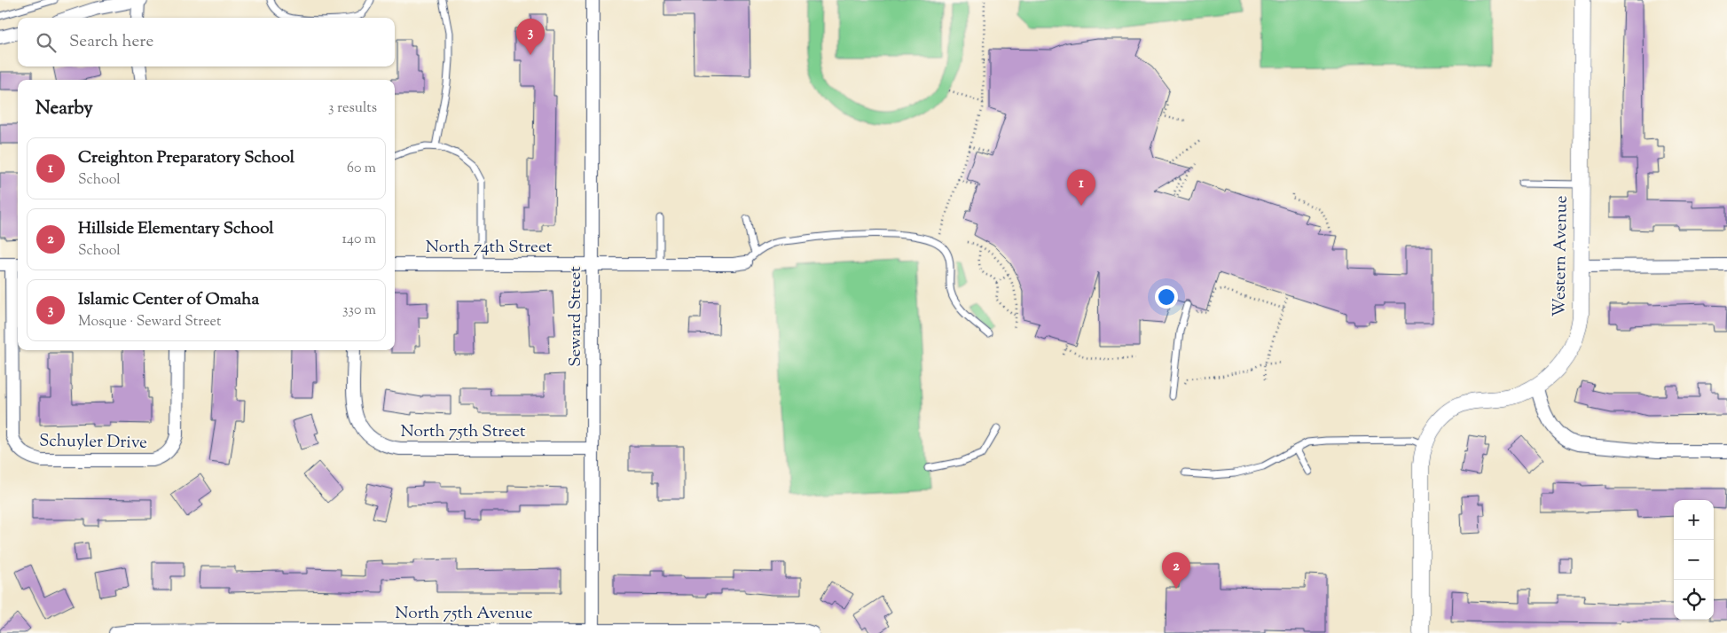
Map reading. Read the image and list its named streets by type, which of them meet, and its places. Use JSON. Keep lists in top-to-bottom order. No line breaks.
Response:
{"streets":{"street":["North 74th Street","Western Avenue","Seward Street","North 75th Street","Schuyler Drive","North 75th Avenue"]},"crossings":[["North 74th Street","Seward Street"],["Seward Street","North 75th Street"],["Seward Street","North 75th Avenue"]],"page":{"search":"Search here","pins":["3","1","2"],"heading":["Nearby","3 results"],"list":[{"mark":"1","name":"Creighton Preparatory School","note":"School","value":"60 m"},{"mark":"2","name":"Hillside Elementary School","note":"School","value":"140 m"},{"mark":"3","name":"Islamic Center of Omaha","note":"Mosque · Seward Street","value":"330 m"}],"map_buttons":["+","−"]}}
